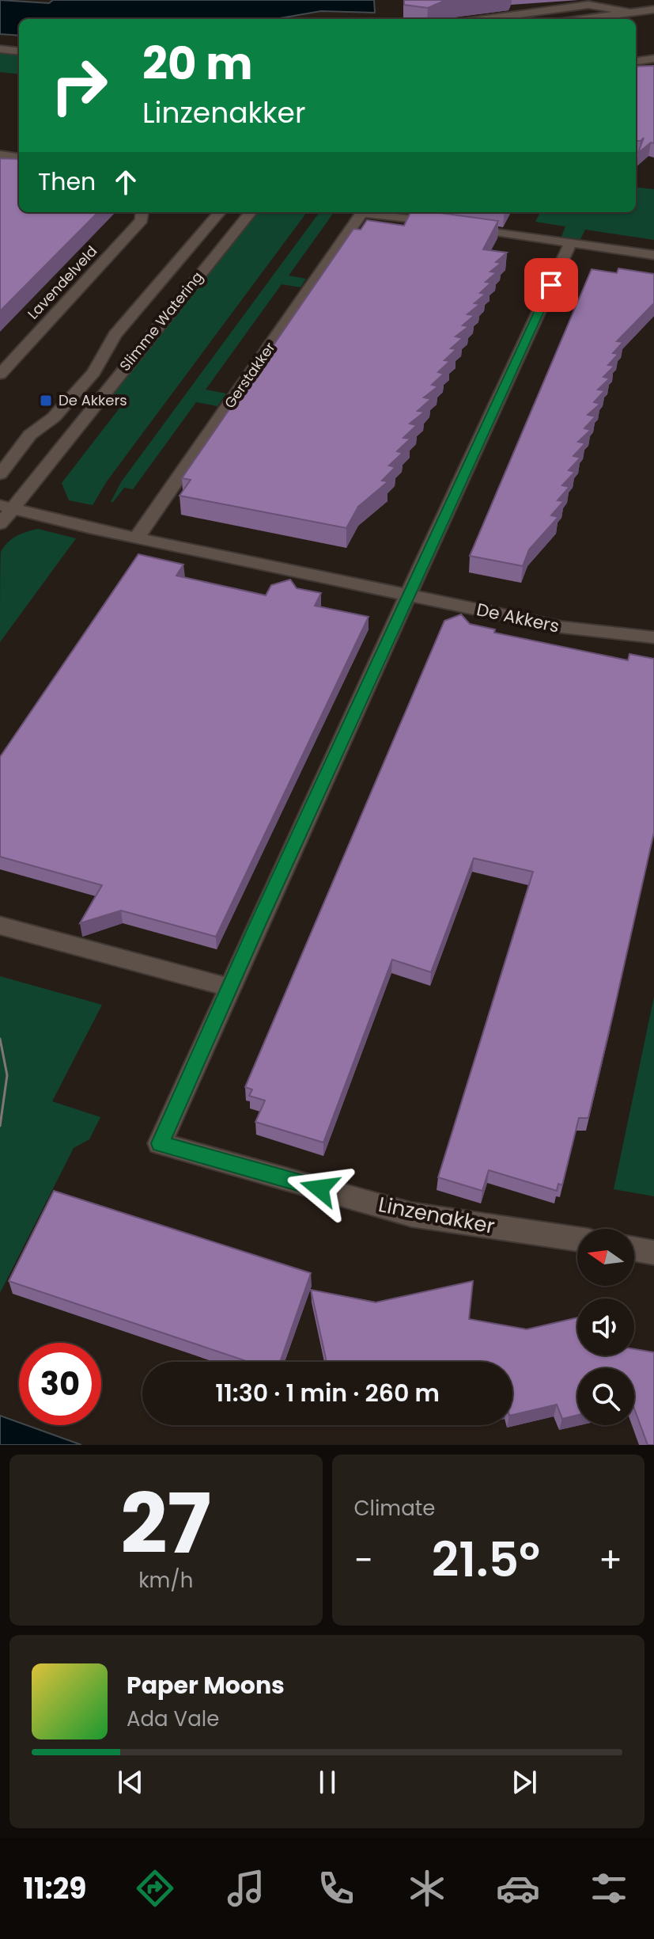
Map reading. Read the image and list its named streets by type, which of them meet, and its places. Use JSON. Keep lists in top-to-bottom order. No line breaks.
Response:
{"streets":{"street":["Lavendelveld","Slimme Watering","Gerstakker","De Akkers","Linzenakker"]},"crossings":[["Slimme Watering","De Akkers"],["Gerstakker","De Akkers"],["Gerstakker","Linzenakker"],["De Akkers","Linzenakker"]],"places":{"transit":["De Akkers"]},"north":"left","page":{"turn":["20 m","Linzenakker"],"then":"Then","limit":"30","trip":"11:30 · 1 min · 260 m","tile":[["27","km/h"],"Climate"],"heat":["−","21.5°","+"],"song":["Paper Moons","Ada Vale"],"tabs":"11:29"}}
